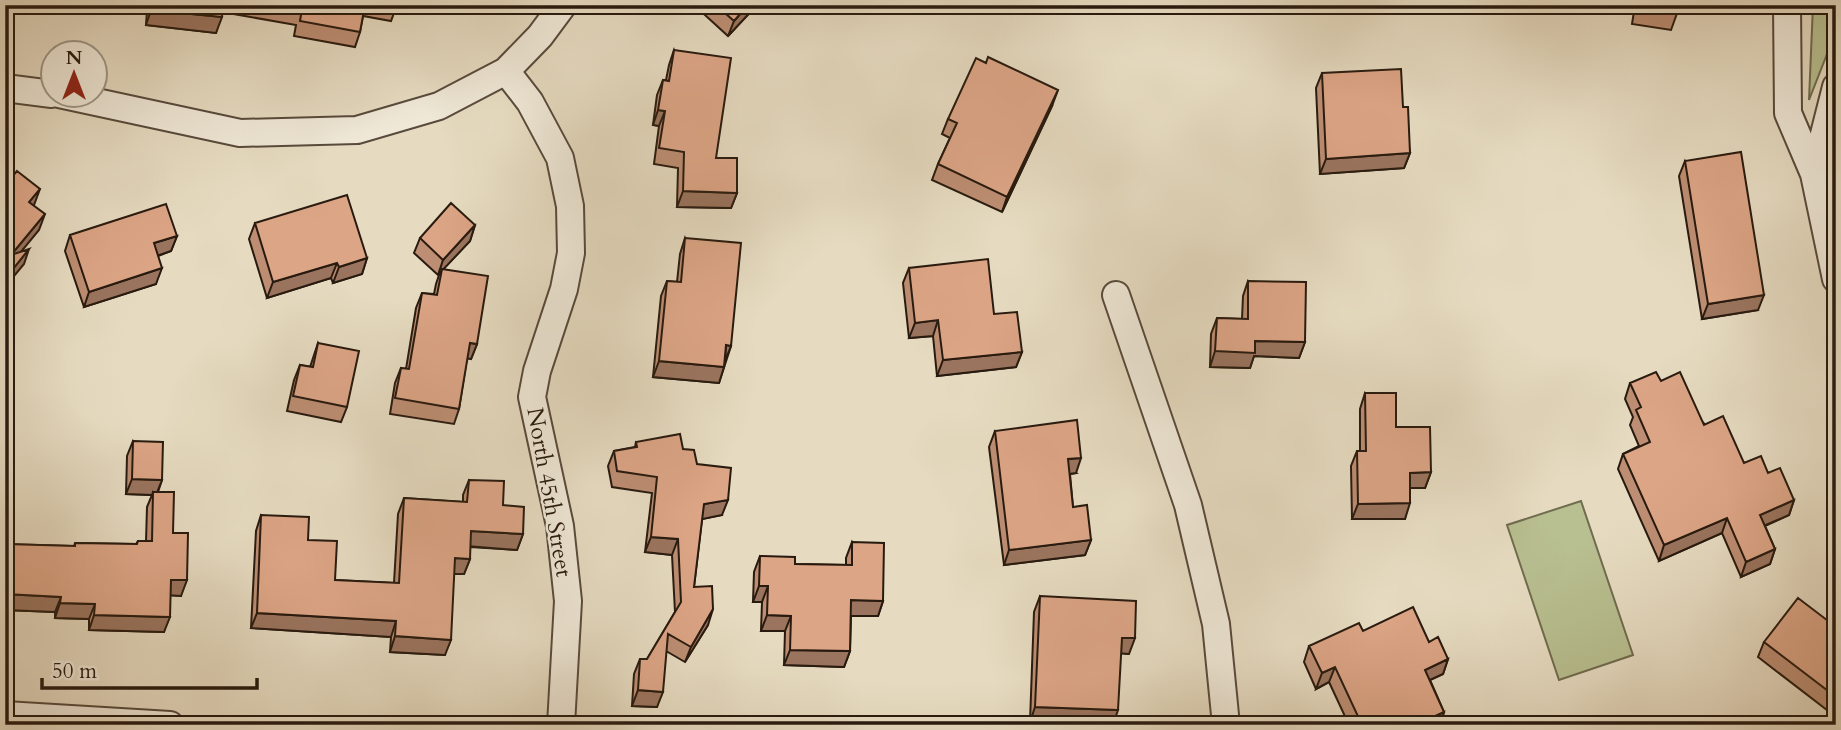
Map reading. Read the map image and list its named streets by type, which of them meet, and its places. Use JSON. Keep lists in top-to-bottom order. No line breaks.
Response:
{"streets":{"street":["North 45th Street"]},"scale_bar":"50 m","north":"top"}
